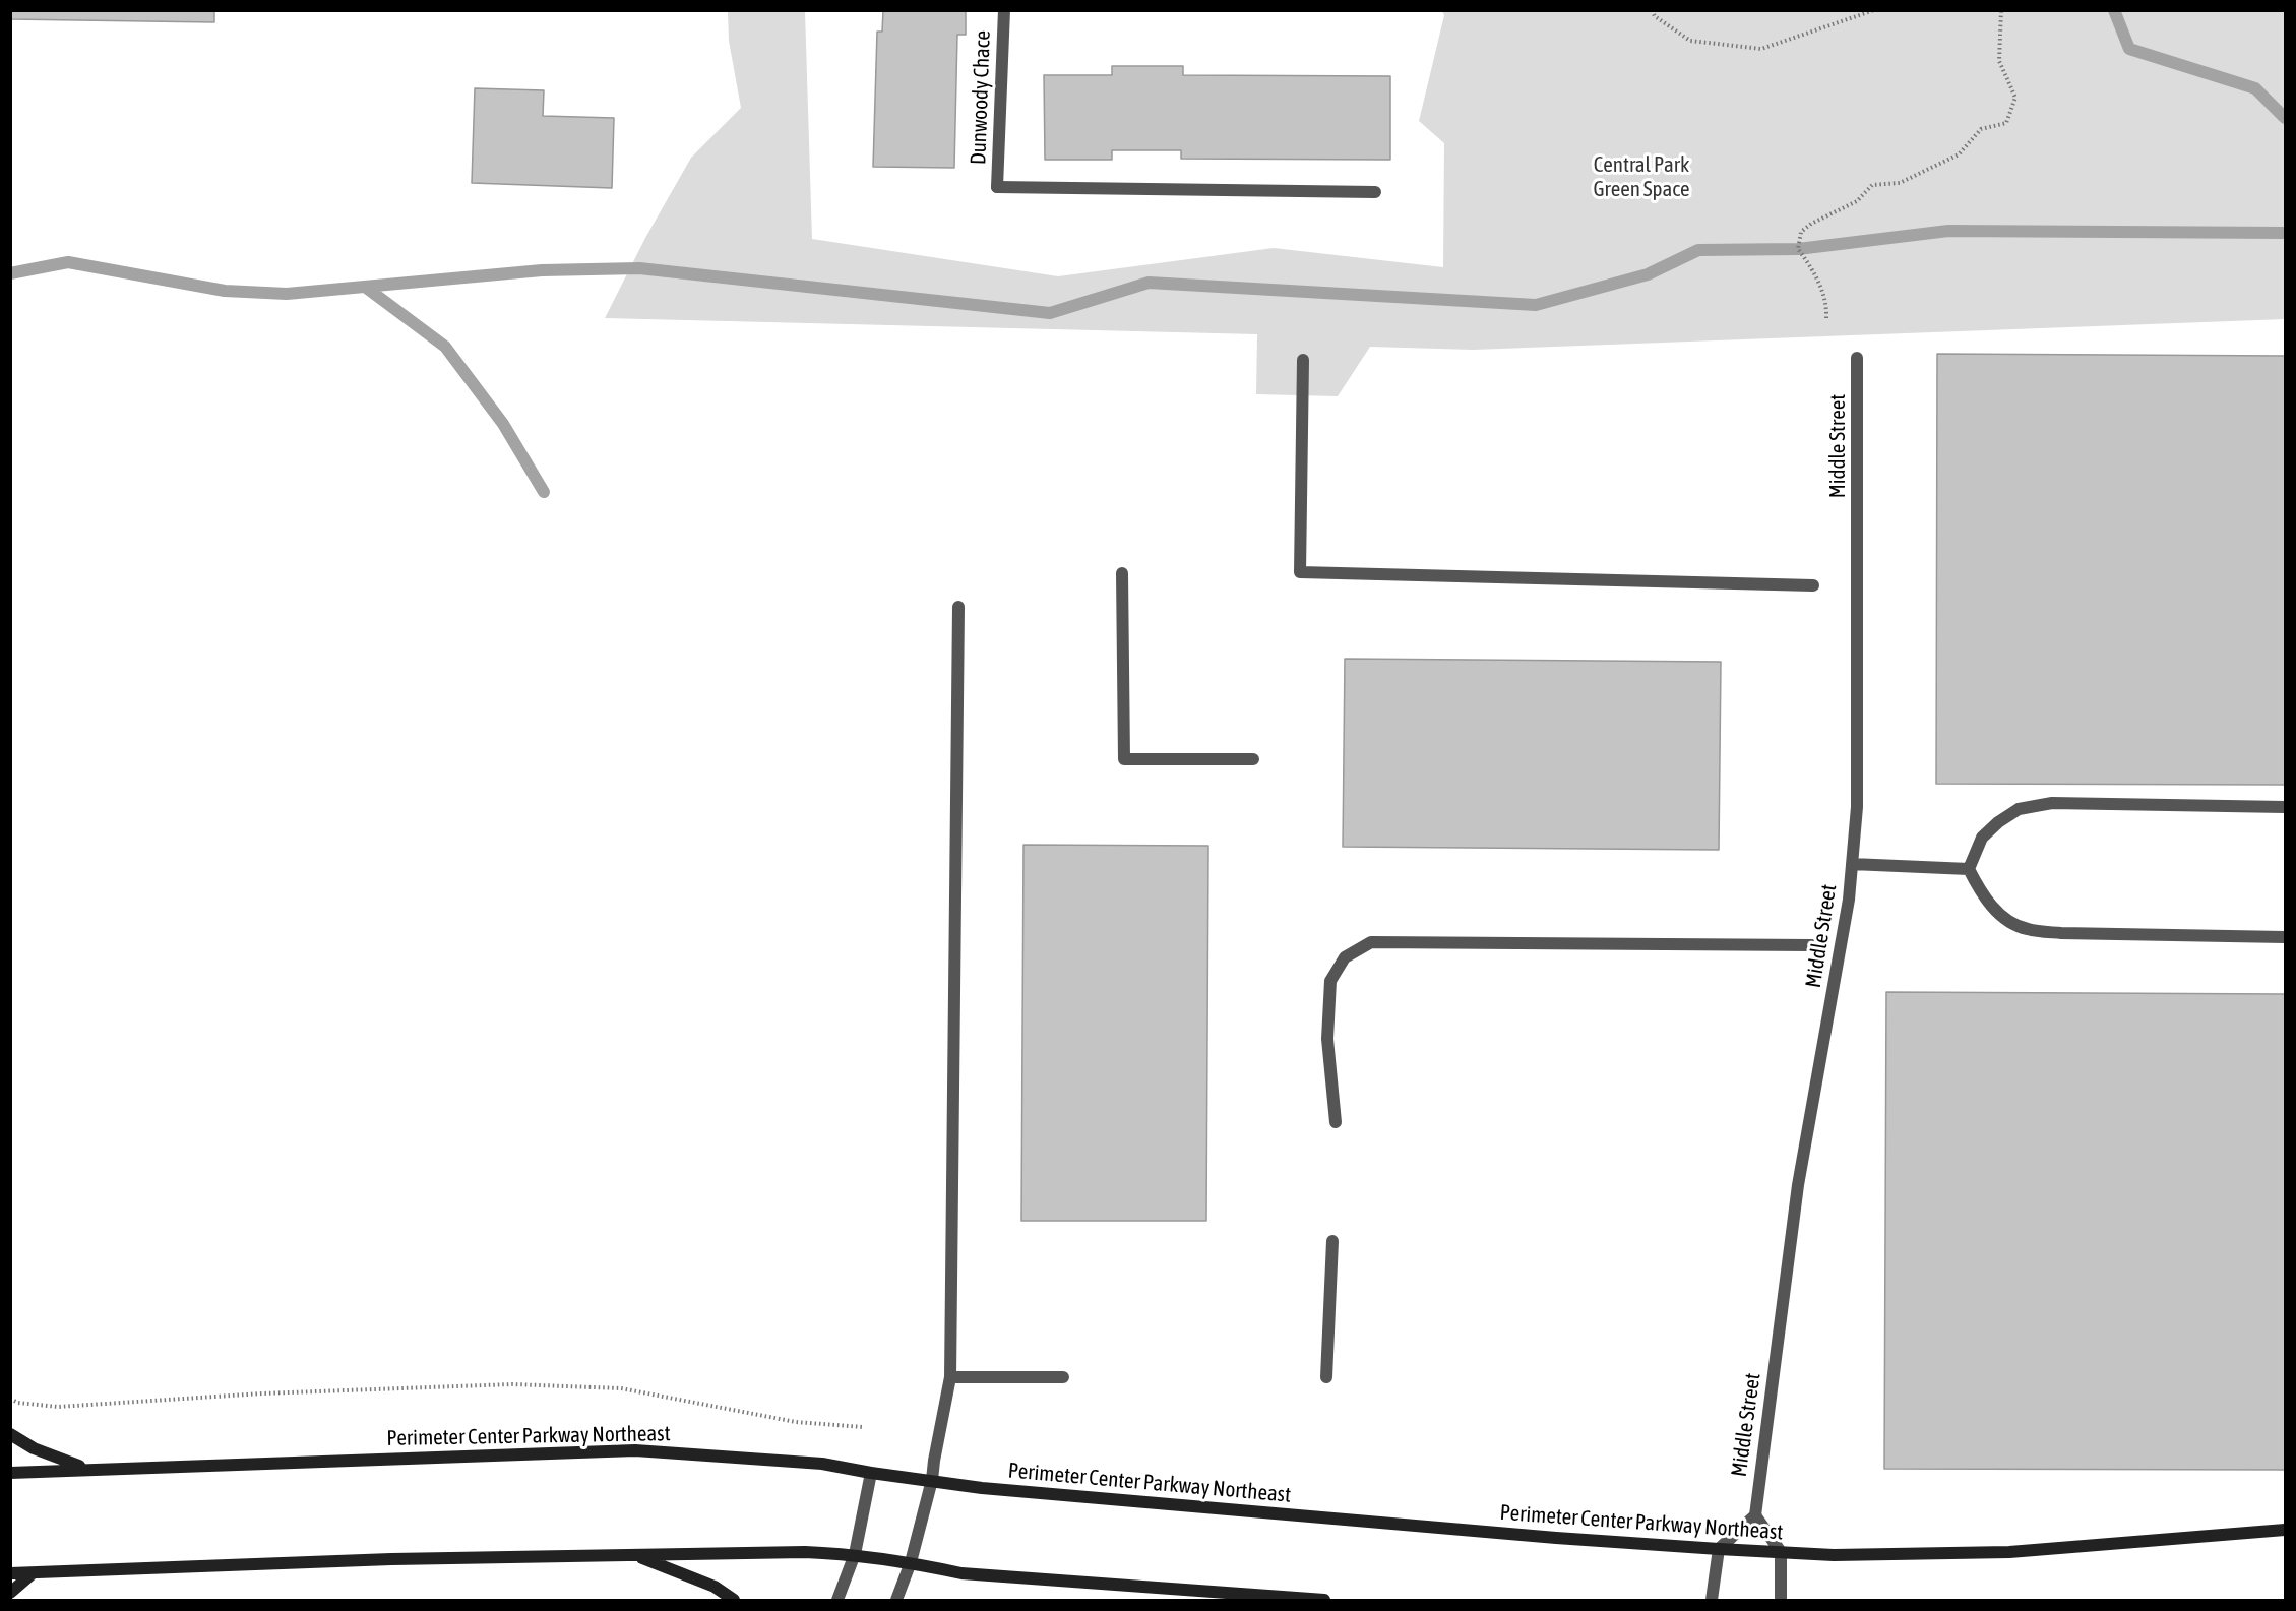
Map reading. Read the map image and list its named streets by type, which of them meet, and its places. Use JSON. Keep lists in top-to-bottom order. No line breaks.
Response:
{"streets":{"main road":["Perimeter Center Parkway Northeast"],"street":["Dunwoody Chace","Middle Street"]},"parks":["Central Park Green Space"]}
